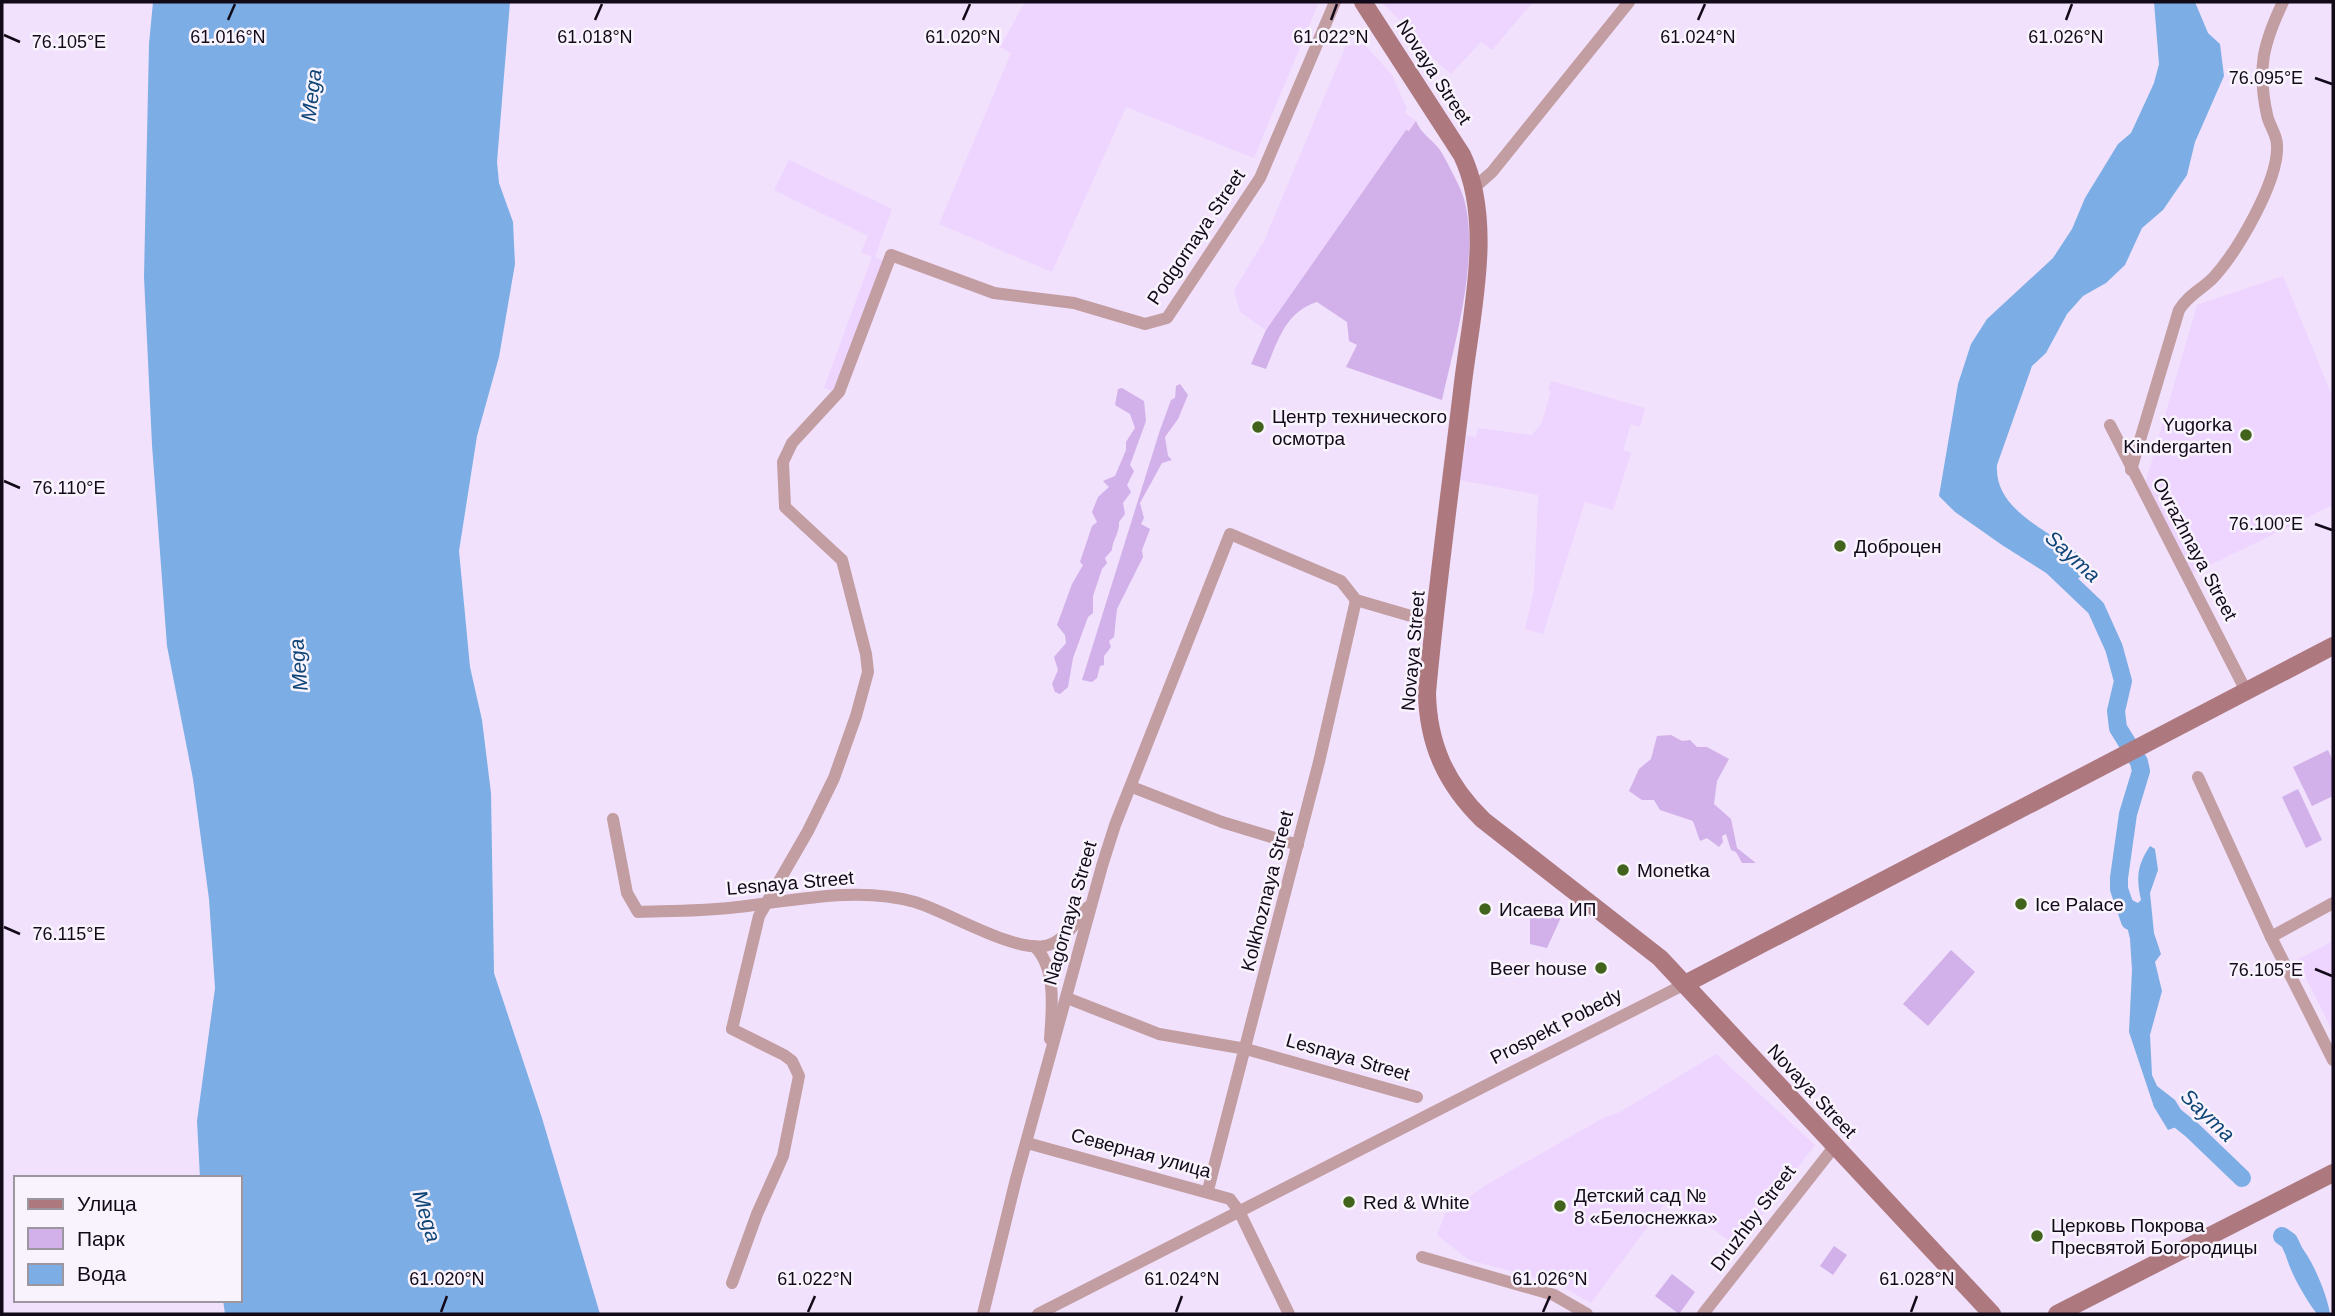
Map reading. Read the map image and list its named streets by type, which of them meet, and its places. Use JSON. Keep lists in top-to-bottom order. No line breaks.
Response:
{"streets":{"street":["Novaya Street","Podgornaya Street","Ovrazhnaya Street","Lesnaya Street","Kolkhoznaya Street","Nagornaya Street","Prospekt Pobedy","Северная улица","Druzhby Street"]},"crossings":[["Novaya Street","Prospekt Pobedy"],["Novaya Street","Druzhby Street"],["Podgornaya Street","Lesnaya Street"],["Ovrazhnaya Street","Prospekt Pobedy"],["Lesnaya Street","Kolkhoznaya Street"],["Lesnaya Street","Nagornaya Street"],["Kolkhoznaya Street","Nagornaya Street"],["Kolkhoznaya Street","Северная улица"],["Nagornaya Street","Северная улица"],["Prospekt Pobedy","Северная улица"]],"water":["Mega","Sayma"],"places":["Центр технического осмотра","Yugorka Kindergarten","Доброцен","Monetka","Ice Palace","Исаева ИП","Beer house","Red & White","Детский сад № 8 «Белоснежка»","Церковь Покрова Пресвятой Богородицы"],"legend":["Улица","Парк","Вода"],"coordinates":["61.016°N","61.018°N","61.020°N","61.022°N","61.024°N","61.026°N","76.105°E","76.095°E","76.110°E","76.100°E","76.115°E","61.028°N"]}
